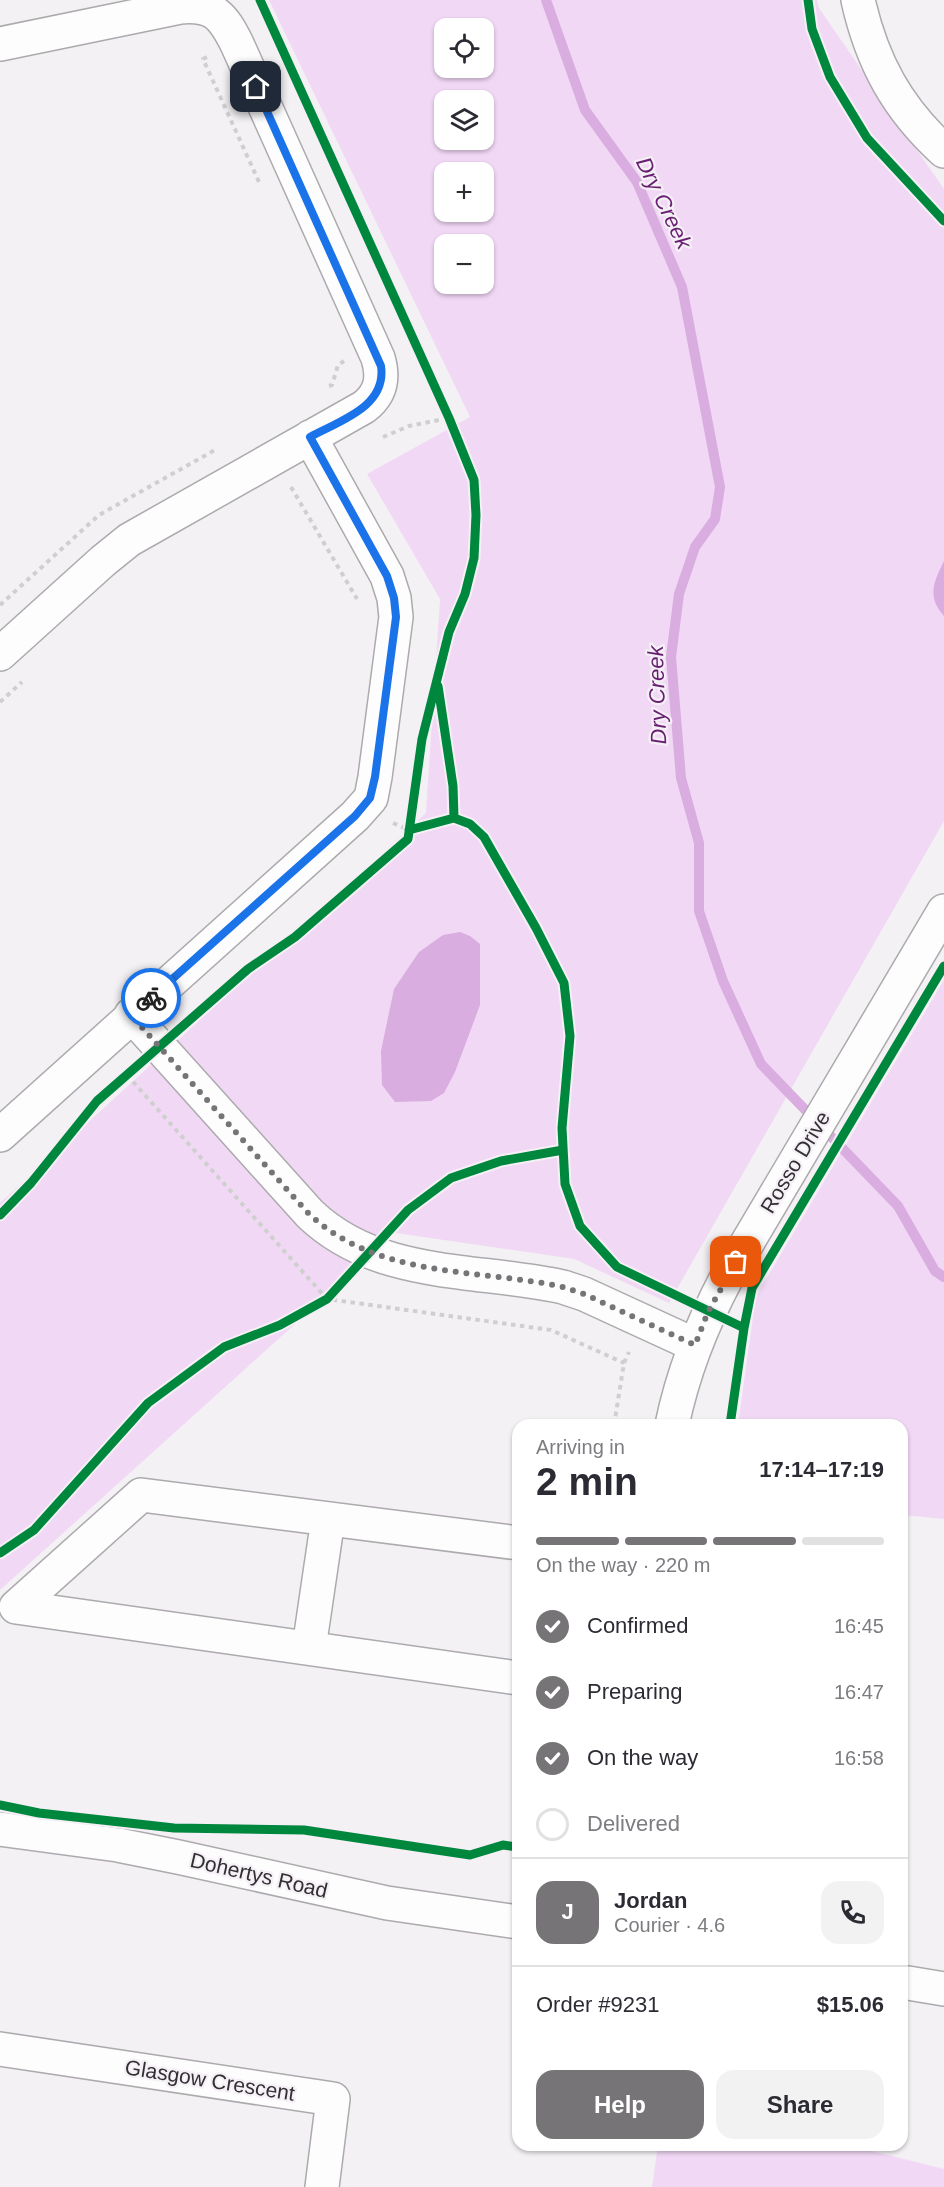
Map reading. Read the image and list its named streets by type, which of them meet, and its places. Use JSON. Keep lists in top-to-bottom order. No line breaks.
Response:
{"streets":{"street":["Rosso Drive","Dohertys Road","Glasgow Crescent"]},"water":["Dry Creek"],"page":{"map_buttons":["+","−"],"heading":["2 min","Arriving in","17:14–17:19"],"panel":["Jordan","Courier · 4.6","Order #9231","$15.06"],"bar":"On the way · 220 m","list":[["Confirmed","16:45"],["Preparing","16:47"],["On the way","16:58"],"Delivered"],"round":"J","buttons":["Help","Share"]}}
